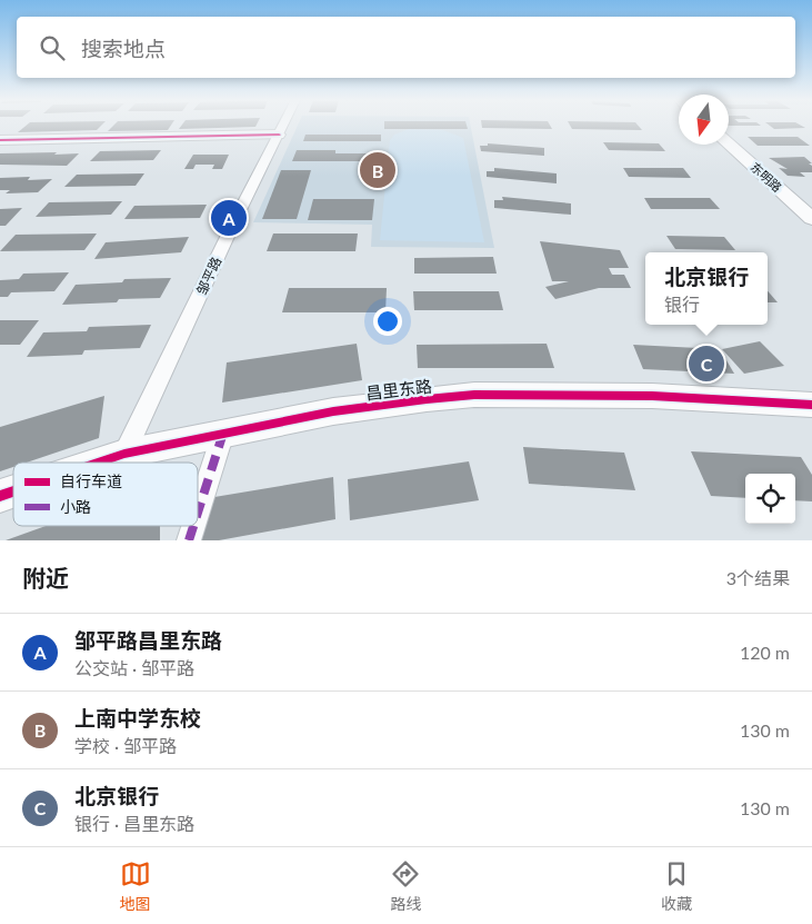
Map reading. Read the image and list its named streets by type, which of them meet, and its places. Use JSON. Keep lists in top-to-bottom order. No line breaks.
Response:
{"streets":{"street":["东明路","邹平路","昌里东路"]},"crossings":[["邹平路","昌里东路"]],"legend":["自行车道","小路"],"north":"bottom","page":{"search":"搜索地点","pins":["B","A","C"],"popup":["北京银行","银行"],"heading":["附近","3个结果"],"list":[{"mark":"A","name":"邹平路昌里东路","note":"公交站 · 邹平路","value":"120 m"},{"mark":"B","name":"上南中学东校","note":"学校 · 邹平路","value":"130 m"},{"mark":"C","name":"北京银行","note":"银行 · 昌里东路","value":"130 m"}],"nav":["地图","路线","收藏"]}}
